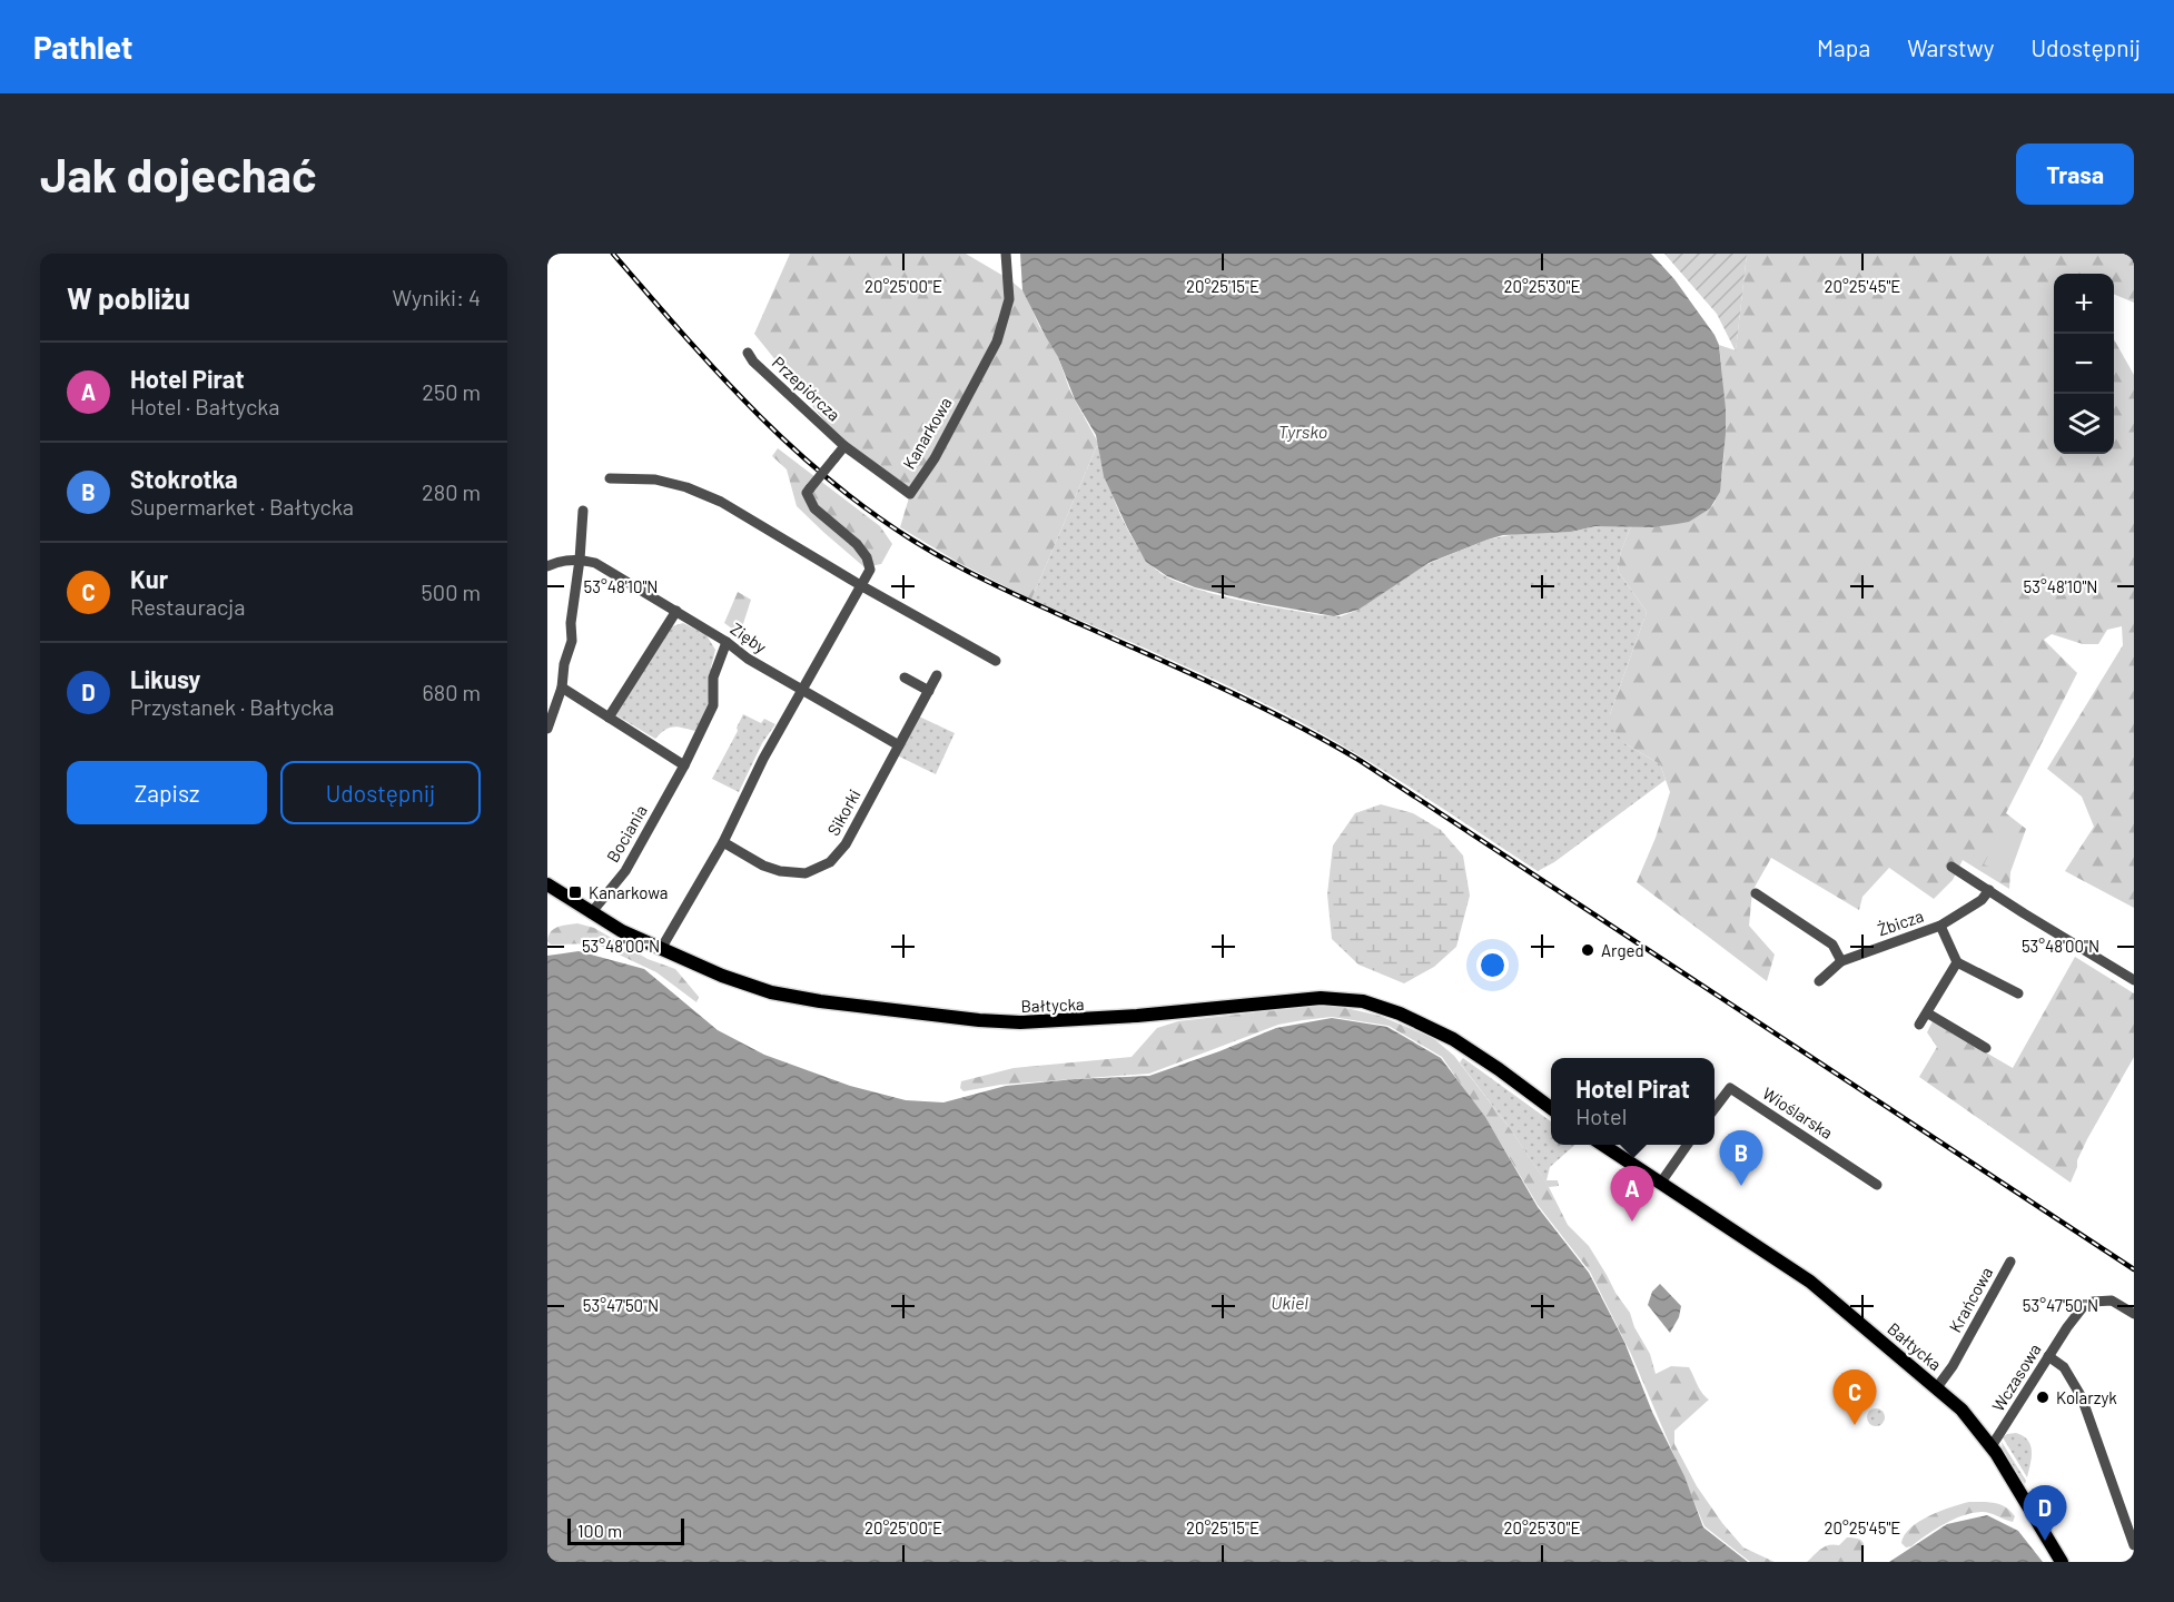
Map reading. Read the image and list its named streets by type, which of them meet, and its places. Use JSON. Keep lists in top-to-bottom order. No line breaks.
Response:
{"streets":{"main road":["Bałtycka"],"street":["Przepiórcza","Kanarkowa","Zięby","Sikorki","Bociania","Żbicza","Wioślarska","Krańcowa","Wczasowa"]},"crossings":[["Przepiórcza","Kanarkowa"],["Zięby","Bociania"],["Bociania","Bałtycka"],["Bałtycka","Krańcowa"],["Bałtycka","Wczasowa"]],"water":["Tyrsko","Ukiel"],"places":{"transit":["Kanarkowa"],"other":["Arged","Kolarzyk"]},"scale_bar":"100 m","page":{"header":"Pathlet","nav":["Mapa","Warstwy","Udostępnij"],"buttons":["Trasa",["Zapisz","Udostępnij"]],"title":"Jak dojechać","heading":["W pobliżu","Wyniki: 4"],"map_buttons":["+","−"],"list":[{"mark":"A","name":"Hotel Pirat","note":"Hotel · Bałtycka","value":"250 m"},{"mark":"B","name":"Stokrotka","note":"Supermarket · Bałtycka","value":"280 m"},{"mark":"C","name":"Kur","note":"Restauracja","value":"500 m"},{"mark":"D","name":"Likusy","note":"Przystanek · Bałtycka","value":"680 m"}],"popup":["Hotel Pirat","Hotel"],"pins":["B","A","C","D"],"scale":"100 m"},"coordinates":["20°25'00\"E","20°25'15\"E","20°25'30\"E","20°25'45\"E","53°48'10\"N","53°48'00\"N","53°47'50\"N"]}
